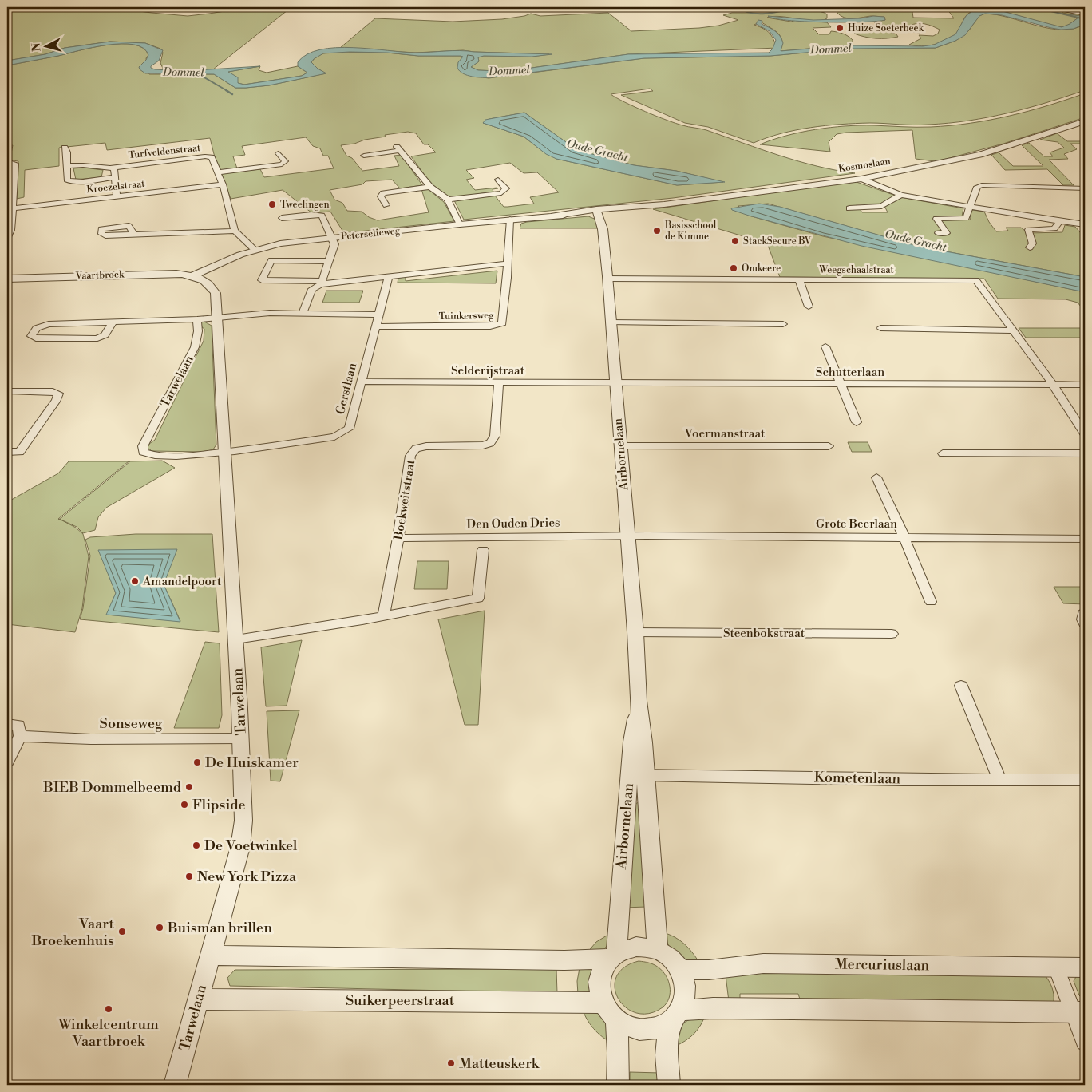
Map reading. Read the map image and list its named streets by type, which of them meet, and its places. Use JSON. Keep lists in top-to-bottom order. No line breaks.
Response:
{"streets":{"street":["Turfveldenstraat","Kosmoslaan","Kroezelstraat","Peterselieweg","Weegschaalstraat","Vaartbroek","Tuinkersweg","Selderijstraat","Schutterlaan","Tarwelaan","Gerstlaan","Voermanstraat","Airbornelaan","Boekweitstraat","Den Ouden Dries","Grote Beerlaan","Steenbokstraat","Sonseweg","Kometenlaan","Mercuriuslaan","Suikerpeerstraat"]},"crossings":[["Turfveldenstraat","Kroezelstraat"],["Kosmoslaan","Peterselieweg"],["Kosmoslaan","Airbornelaan"],["Peterselieweg","Vaartbroek"],["Peterselieweg","Tuinkersweg"],["Peterselieweg","Tarwelaan"],["Peterselieweg","Airbornelaan"],["Weegschaalstraat","Schutterlaan"],["Weegschaalstraat","Airbornelaan"],["Vaartbroek","Tarwelaan"],["Tuinkersweg","Gerstlaan"],["Selderijstraat","Schutterlaan"],["Selderijstraat","Gerstlaan"],["Selderijstraat","Airbornelaan"],["Selderijstraat","Boekweitstraat"],["Schutterlaan","Airbornelaan"],["Tarwelaan","Gerstlaan"],["Tarwelaan","Sonseweg"],["Tarwelaan","Suikerpeerstraat"],["Voermanstraat","Airbornelaan"],["Airbornelaan","Den Ouden Dries"],["Airbornelaan","Grote Beerlaan"],["Airbornelaan","Steenbokstraat"],["Airbornelaan","Kometenlaan"],["Airbornelaan","Mercuriuslaan"],["Airbornelaan","Suikerpeerstraat"],["Boekweitstraat","Den Ouden Dries"],["Den Ouden Dries","Grote Beerlaan"],["Mercuriuslaan","Suikerpeerstraat"]],"water":["Dommel","Oude Gracht"],"places":["Huize Soeterbeek","Tweelingen","Basisschool de Kimme","StackSecure BV","Omkeere","Amandelpoort","De Huiskamer","BIEB Dommelbeemd","Flipside","De Voetwinkel","New York Pizza","Buisman brillen","Vaart Broekenhuis","Winkelcentrum Vaartbroek","Matteuskerk"],"north":"left"}
